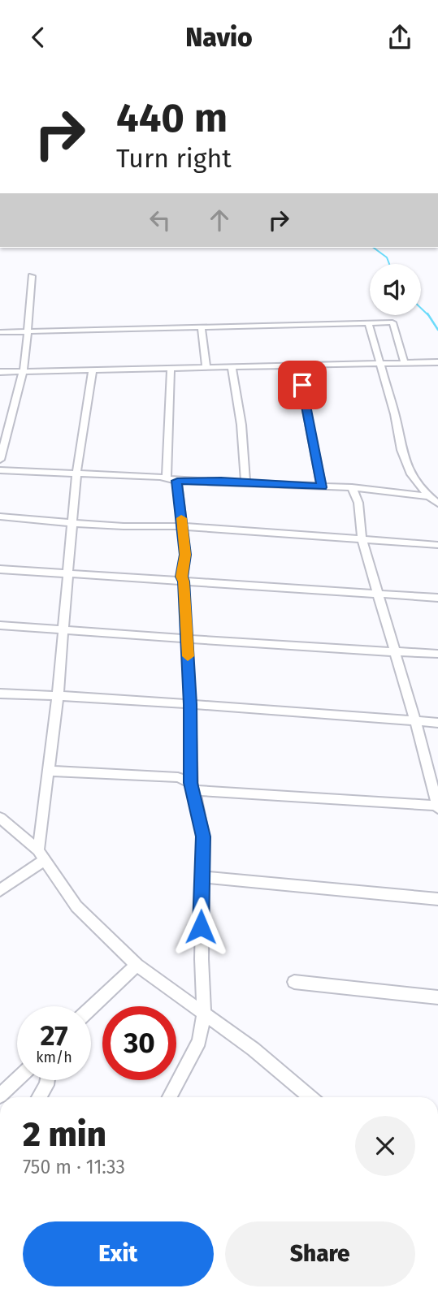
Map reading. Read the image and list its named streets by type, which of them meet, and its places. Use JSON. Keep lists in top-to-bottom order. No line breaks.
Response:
{"page":{"header":"Navio","turn":["440 m","Turn right"],"speed":"27 km/h","limit":"30","heading":["2 min","750 m · 11:33"],"buttons":["Exit","Share"]}}
